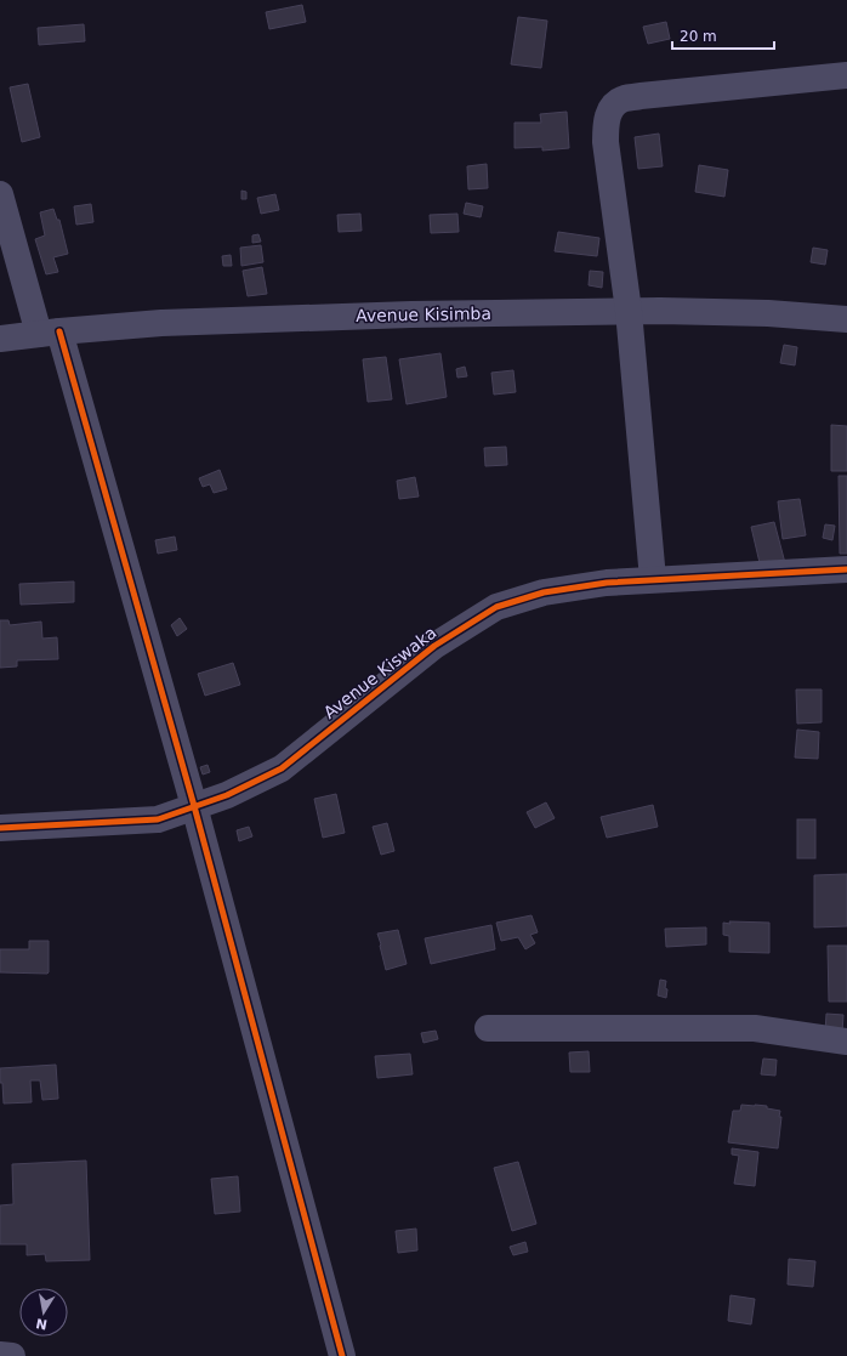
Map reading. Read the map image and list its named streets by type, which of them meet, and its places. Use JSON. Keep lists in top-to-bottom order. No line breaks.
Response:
{"streets":{"street":["Avenue Kisimba","Avenue Kiswaka"]},"scale_bar":"20 m","north":"bottom"}
